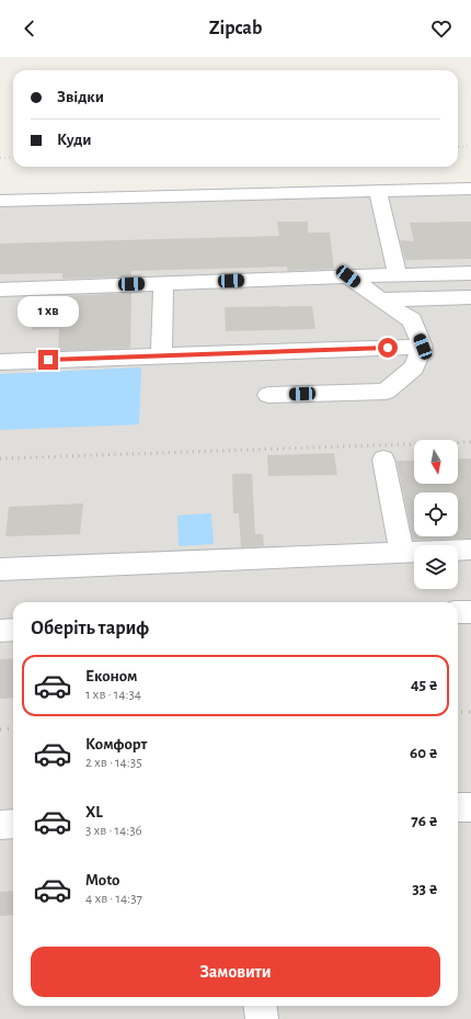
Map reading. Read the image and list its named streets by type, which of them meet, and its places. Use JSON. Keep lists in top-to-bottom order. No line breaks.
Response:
{"north":"bottom","page":{"header":"Zipcab","banner":["Звідки","Куди"],"bubble":"1 хв","heading":"Оберіть тариф","list":[{"name":"Економ","note":"1 хв · 14:34","value":"45 ₴"},{"name":"Комфорт","note":"2 хв · 14:35","value":"60 ₴"},{"name":"XL","note":"3 хв · 14:36","value":"76 ₴"},{"name":"Moto","note":"4 хв · 14:37","value":"33 ₴"}],"buttons":"Замовити"}}
